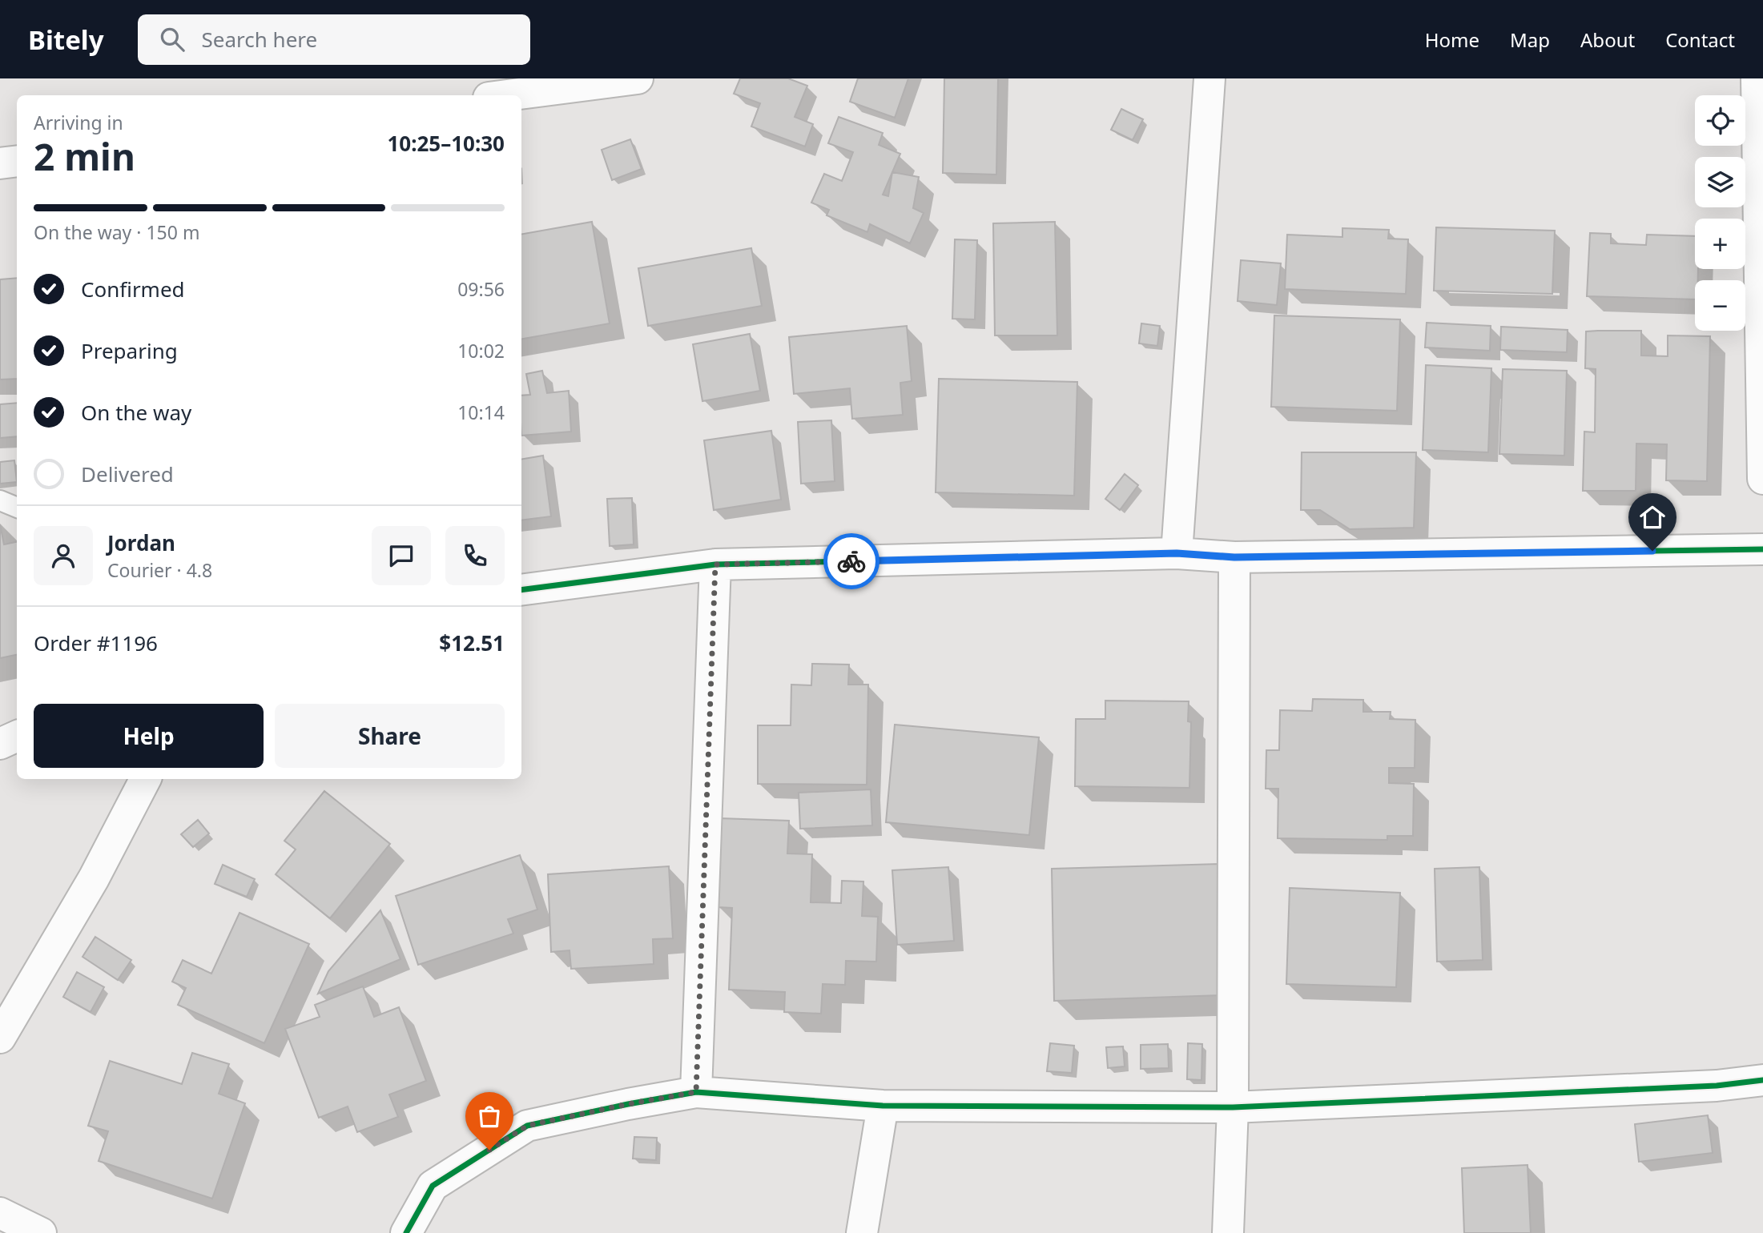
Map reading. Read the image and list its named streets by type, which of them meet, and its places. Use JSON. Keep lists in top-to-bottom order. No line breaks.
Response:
{"page":{"header":"Bitely","search":"Search here","nav":["Home","Map","About","Contact"],"map_buttons":["+","−"],"heading":["2 min","Arriving in","10:25–10:30"],"panel":["Jordan","Courier · 4.8","Order #1196","$12.51"],"bar":"On the way · 150 m","list":[["Confirmed","09:56"],["Preparing","10:02"],["On the way","10:14"],"Delivered"],"buttons":["Help","Share"]}}
